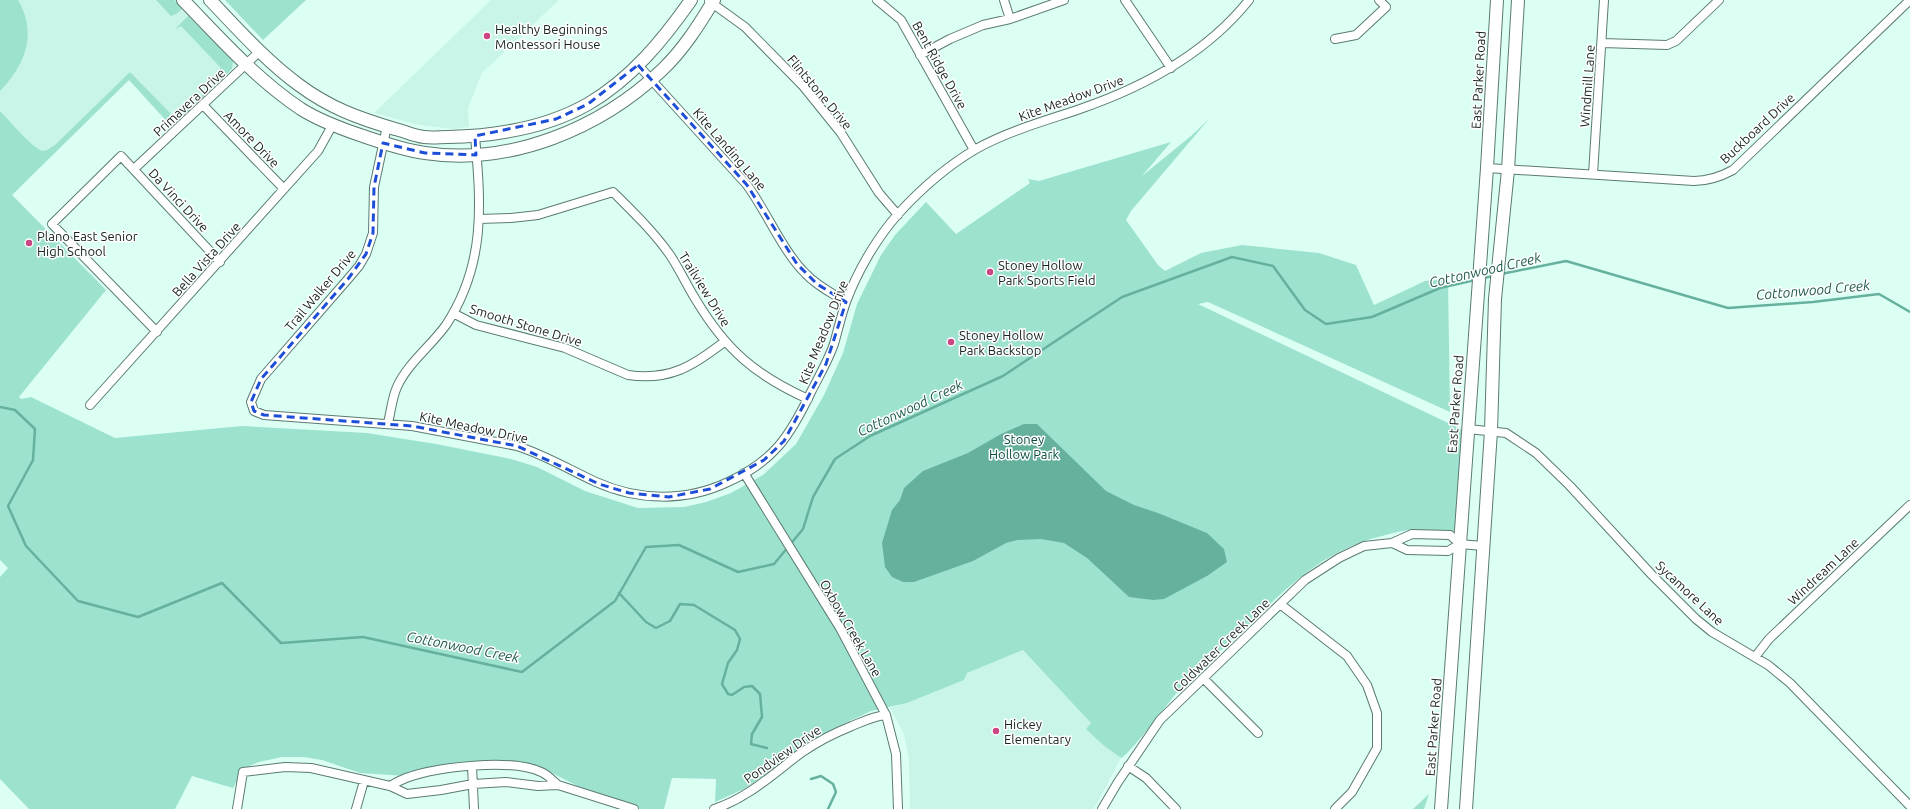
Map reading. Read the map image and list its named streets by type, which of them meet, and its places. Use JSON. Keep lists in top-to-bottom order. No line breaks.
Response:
{"streets":{"main road":["East Parker Road"],"street":["Bent Ridge Drive","Windmill Lane","Flintstone Drive","Kite Meadow Drive","Primavera Drive","Buckboard Drive","Amore Drive","Kite Landing Lane","Da Vinci Drive","Bella Vista Drive","Trailview Drive","Trail Walker Drive","Smooth Stone Drive","Windream Lane","Sycamore Lane","Oxbow Creek Lane","Coldwater Creek Lane","Pondview Drive"]},"crossings":[["Bent Ridge Drive","Kite Meadow Drive"],["East Parker Road","Buckboard Drive"],["East Parker Road","Sycamore Lane"],["East Parker Road","Coldwater Creek Lane"],["Windmill Lane","Buckboard Drive"],["Flintstone Drive","Kite Meadow Drive"],["Kite Meadow Drive","Kite Landing Lane"],["Kite Meadow Drive","Trailview Drive"],["Kite Meadow Drive","Trail Walker Drive"],["Kite Meadow Drive","Oxbow Creek Lane"],["Primavera Drive","Amore Drive"],["Primavera Drive","Da Vinci Drive"],["Amore Drive","Bella Vista Drive"],["Da Vinci Drive","Bella Vista Drive"],["Trailview Drive","Smooth Stone Drive"],["Windream Lane","Sycamore Lane"],["Oxbow Creek Lane","Pondview Drive"]],"water":["Cottonwood Creek"],"parks":["Stoney Hollow Park"],"places":["Healthy Beginnings Montessori House","Plano East Senior High School","Stoney Hollow Park Sports Field","Stoney Hollow Park Backstop","Hickey Elementary"]}
